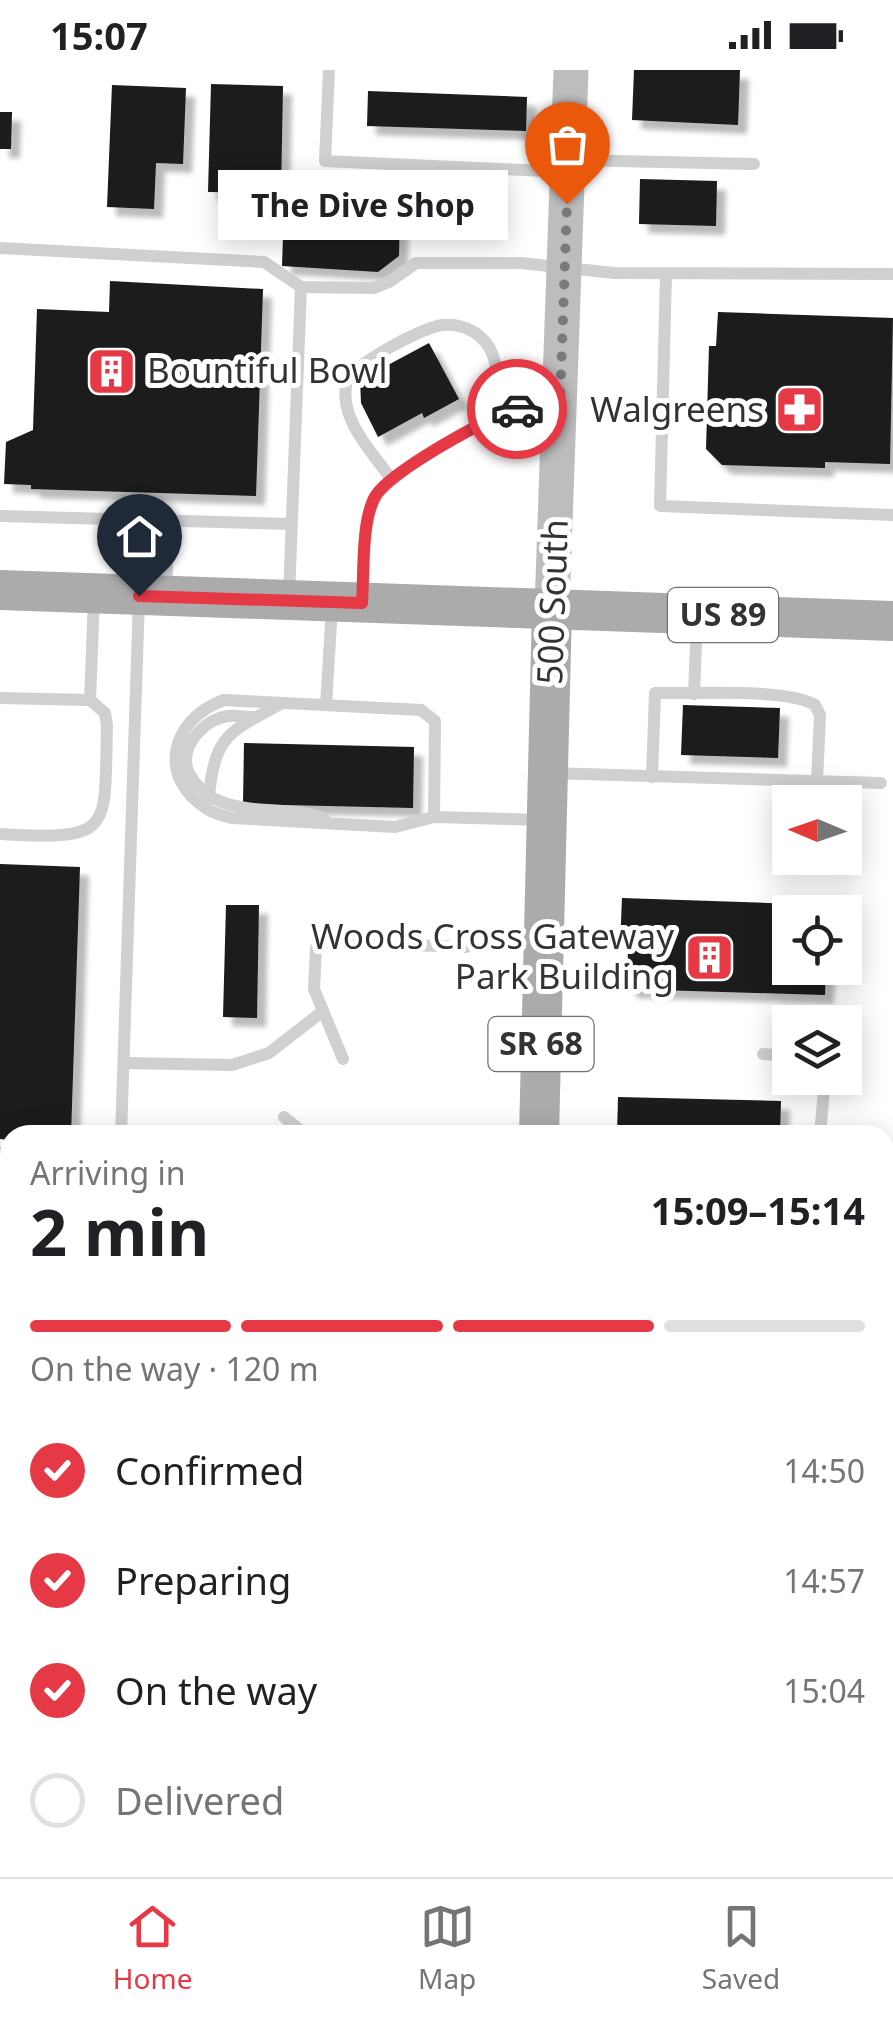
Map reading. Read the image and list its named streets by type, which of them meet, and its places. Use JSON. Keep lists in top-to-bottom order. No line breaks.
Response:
{"streets":{"main road":["500 South","US 89","SR 68"]},"crossings":[["500 South","US 89"]],"places":{"other":["The Dive Shop"],"building":["Bountiful Bowl","Woods Cross Gateway Park Building"],"pharmacy":["Walgreens"]},"north":"left","page":{"status":"15:07","bubble":"The Dive Shop","heading":["2 min","Arriving in","15:09–15:14"],"bar":"On the way · 120 m","list":[["Confirmed","14:50"],["Preparing","14:57"],["On the way","15:04"],"Delivered"],"tabs":["Home","Map","Saved"]}}
